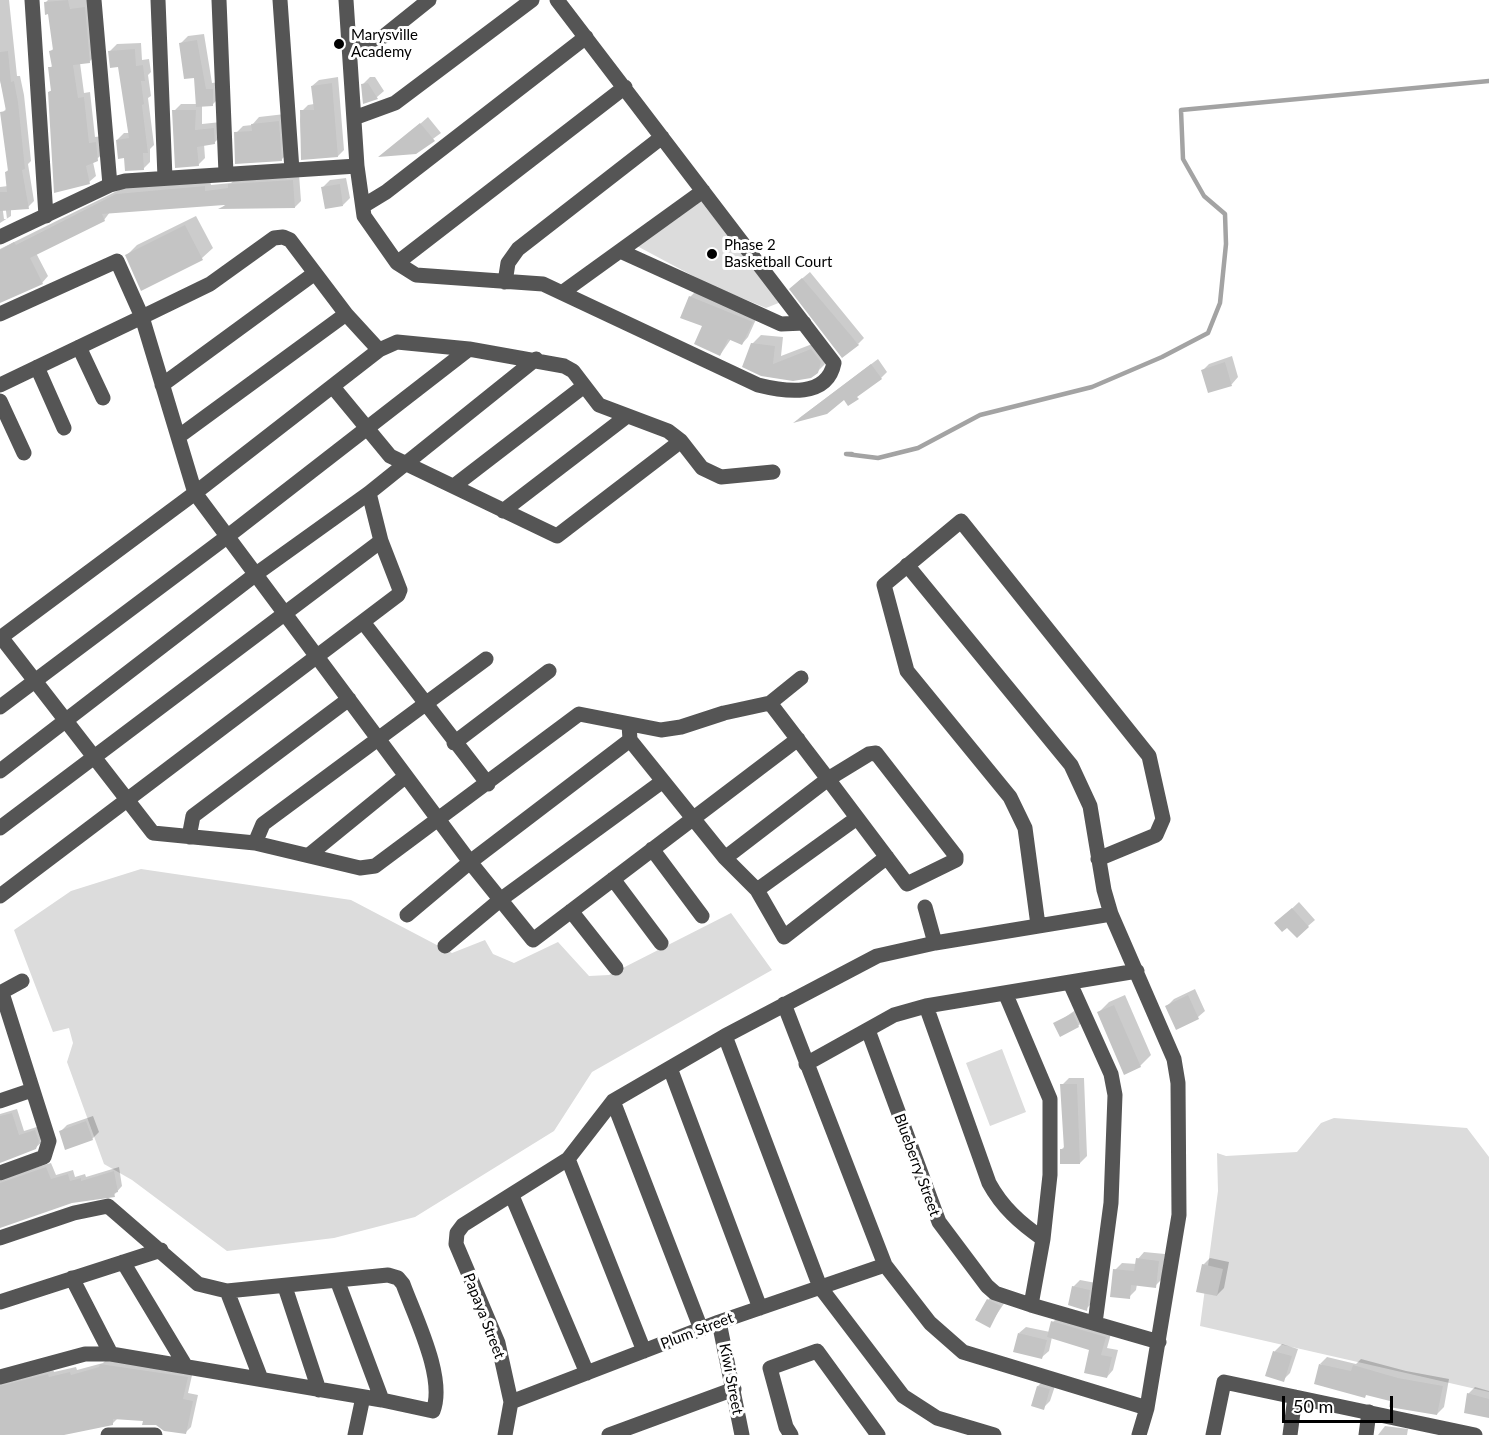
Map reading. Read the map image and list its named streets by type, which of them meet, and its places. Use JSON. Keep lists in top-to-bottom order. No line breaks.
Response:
{"streets":{"street":["Blueberry Street","Papaya Street","Plum Street","Kiwi Street"]},"crossings":[["Papaya Street","Plum Street"],["Plum Street","Kiwi Street"]],"places":["Marysville Academy","Phase 2 Basketball Court"],"scale_bar":"50 m"}
